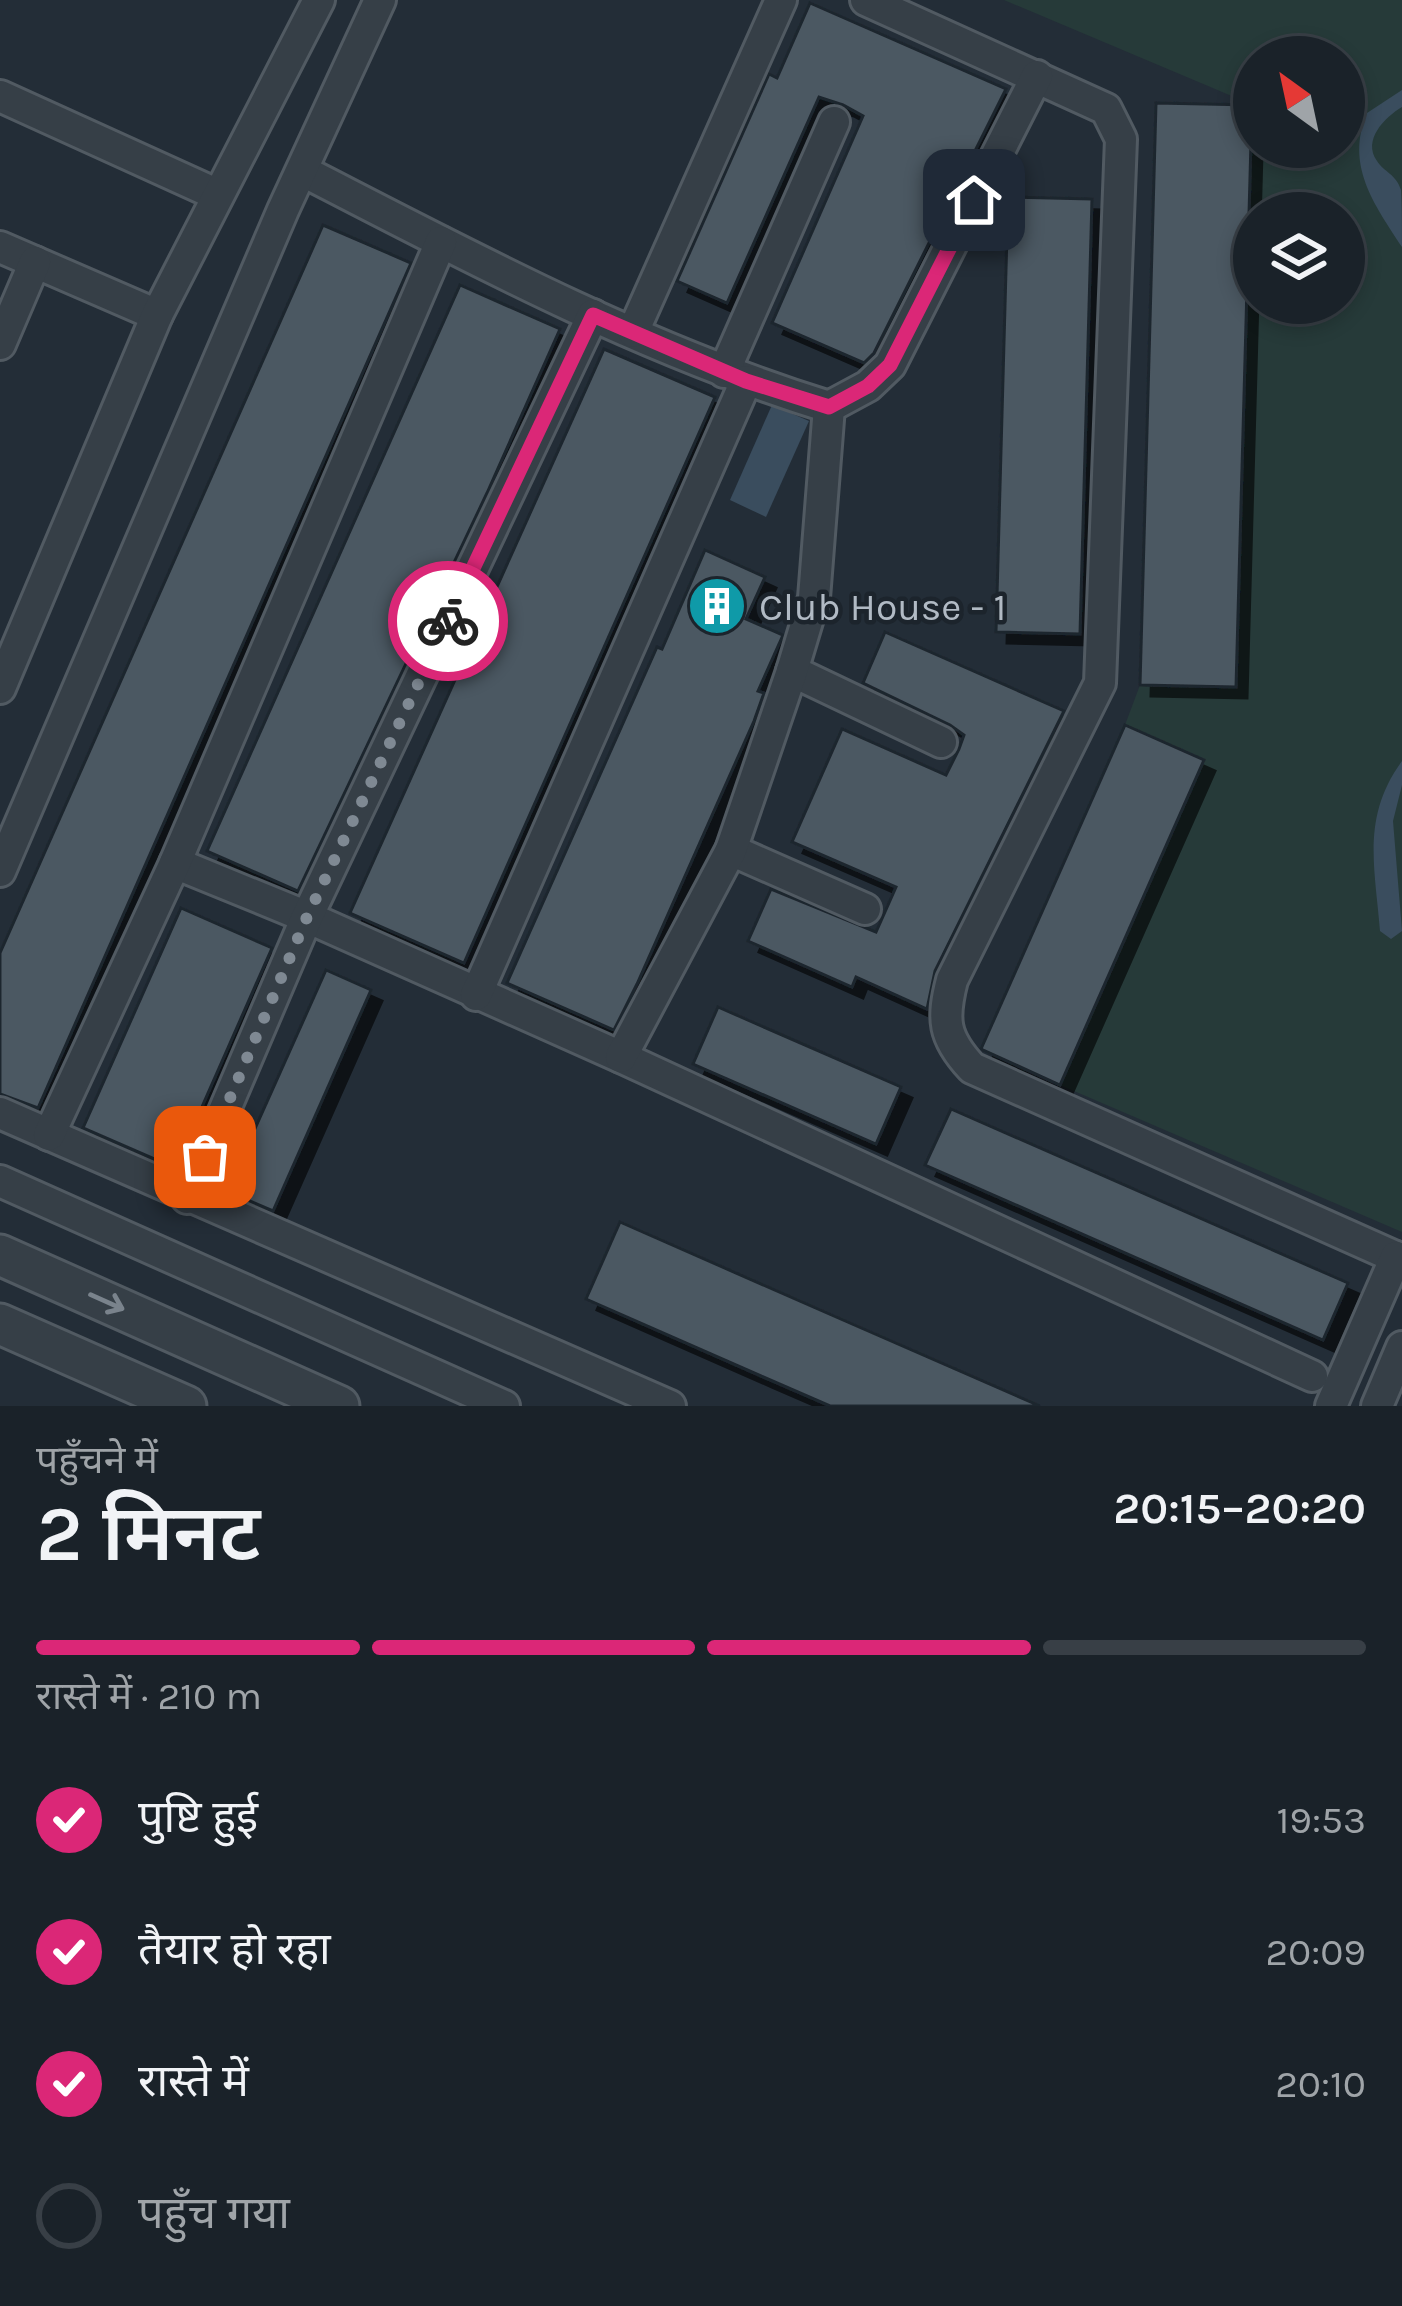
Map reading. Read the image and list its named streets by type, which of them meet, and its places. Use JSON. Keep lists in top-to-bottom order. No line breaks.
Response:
{"places":{"building":["Club House - 1"]},"north":"top left","page":{"heading":["2 मिनट","पहुँचने में","20:15–20:20"],"bar":"रास्ते में · 210 m","list":[["पुष्टि हुई","19:53"],["तैयार हो रहा","20:09"],["रास्ते में","20:10"],"पहुँच गया"]}}
